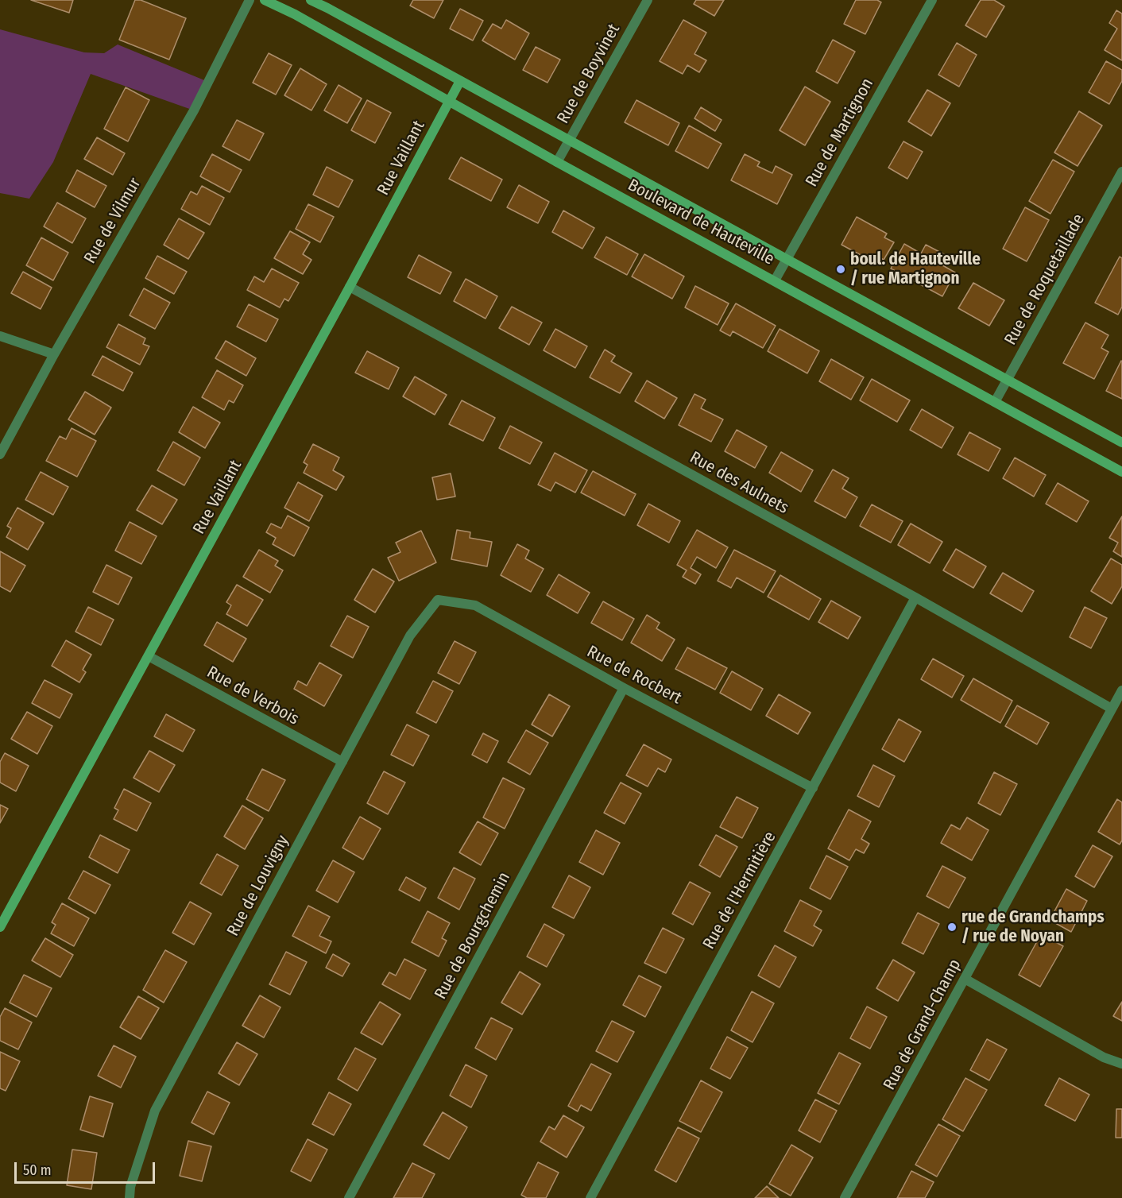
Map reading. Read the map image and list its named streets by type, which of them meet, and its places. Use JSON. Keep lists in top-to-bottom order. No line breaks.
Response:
{"streets":{"street":["Rue de Boyvinet","Rue de Martignon","Rue Vaillant","Rue de Vilmur","Boulevard de Hauteville","Rue de Roquetaillade","Rue des Aulnets","Rue de Rocbert","Rue de Verbois","Rue de Louvigny","Rue de l'Hermitière","Rue de Bourgchemin","Rue de Grand-Champ"]},"crossings":[["Rue de Boyvinet","Boulevard de Hauteville"],["Rue de Martignon","Boulevard de Hauteville"],["Rue Vaillant","Boulevard de Hauteville"],["Rue Vaillant","Rue des Aulnets"],["Rue Vaillant","Rue de Verbois"],["Boulevard de Hauteville","Rue de Roquetaillade"],["Rue des Aulnets","Rue de l'Hermitière"],["Rue des Aulnets","Rue de Grand-Champ"],["Rue de Rocbert","Rue de Louvigny"],["Rue de Rocbert","Rue de l'Hermitière"],["Rue de Rocbert","Rue de Bourgchemin"],["Rue de Verbois","Rue de Louvigny"]],"places":["boul. de Hauteville / rue Martignon","rue de Grandchamps / rue de Noyan"],"scale_bar":"50 m"}
